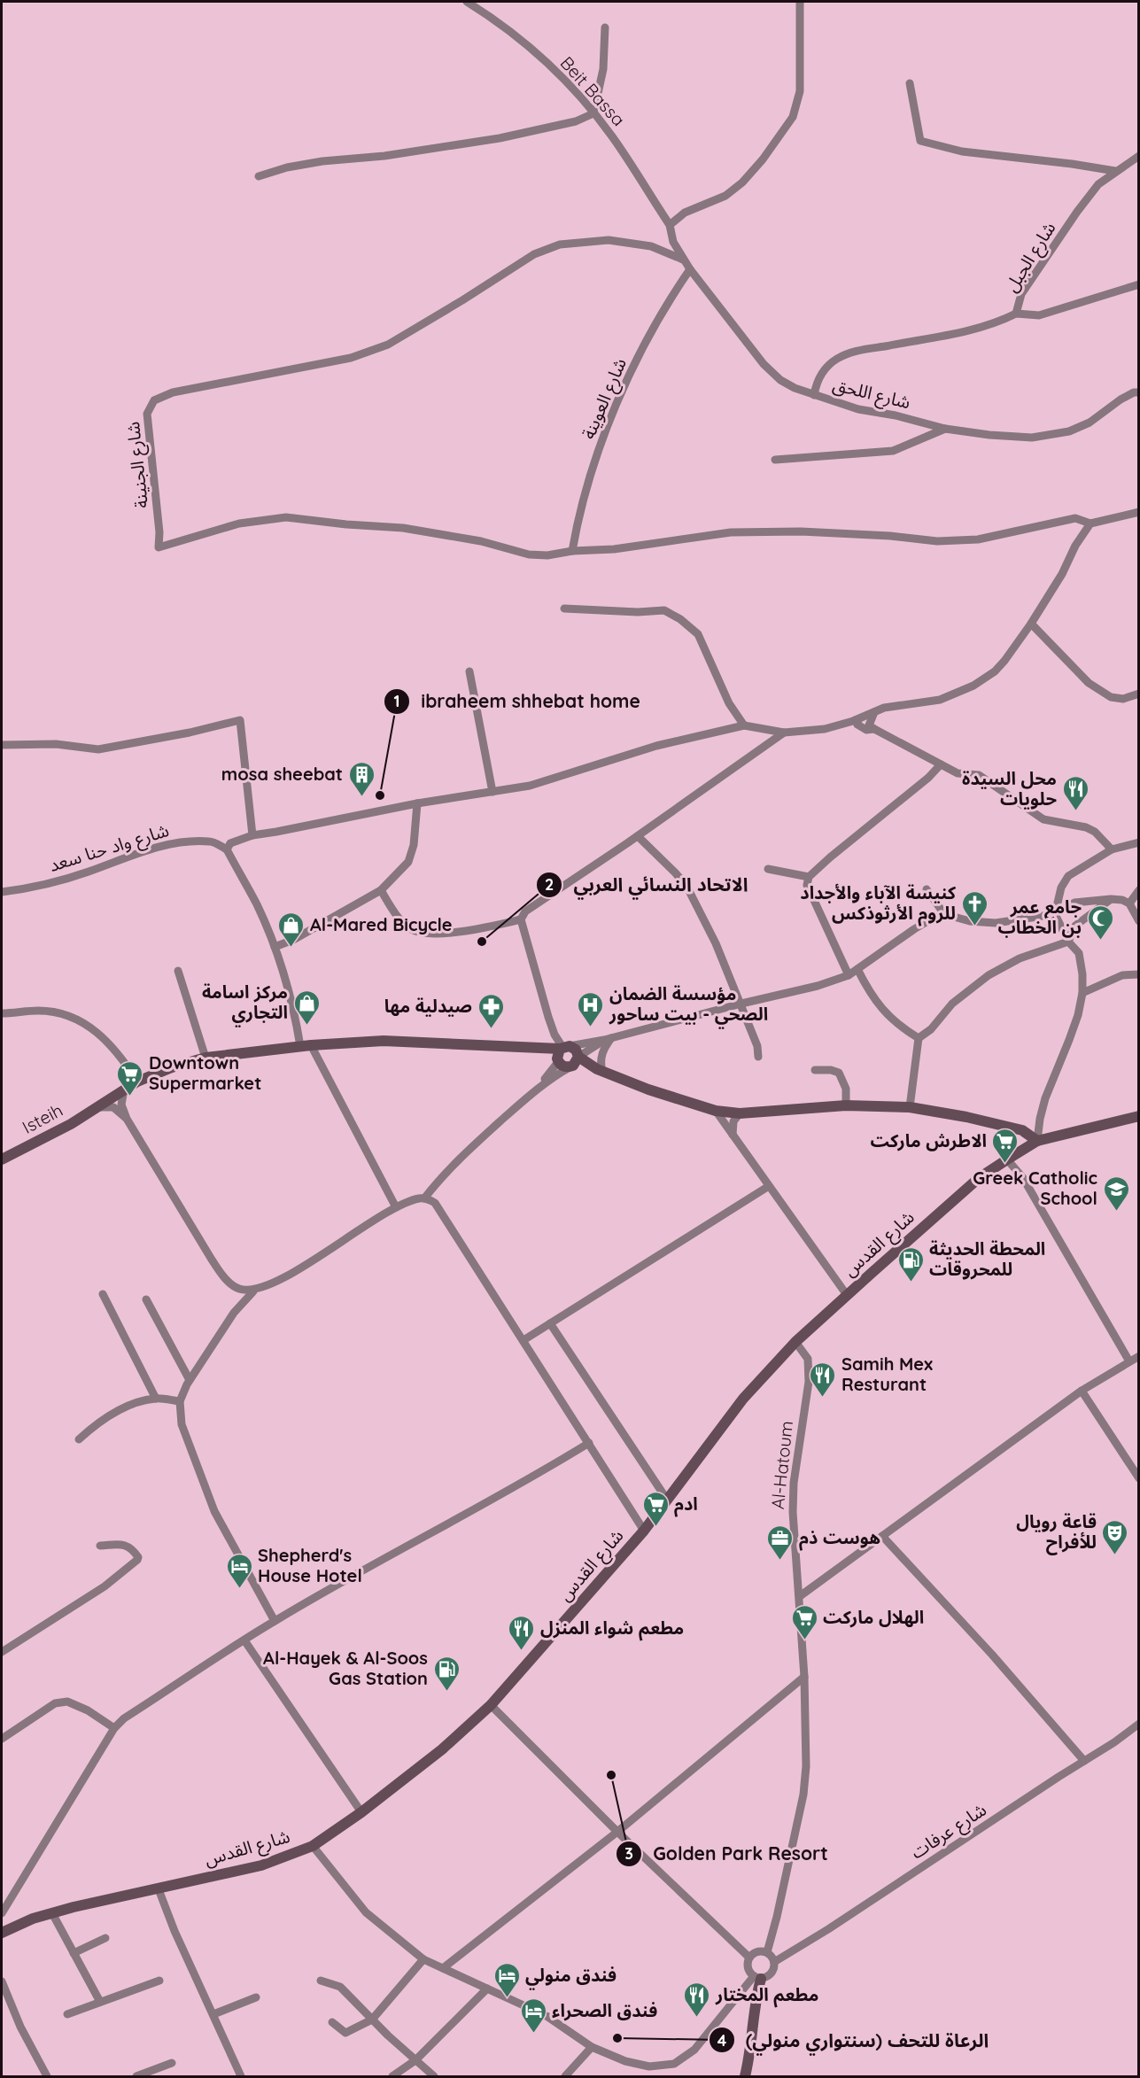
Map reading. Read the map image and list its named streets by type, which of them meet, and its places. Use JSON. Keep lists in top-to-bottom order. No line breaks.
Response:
{"streets":{"main road":["Isteih","شارع القدس"],"street":["Beit Bassa","شارع الجبل","شارع اللحق","شارع العوينة","شارع الجنينة","شارع واد حنا سعد","Al-Hatoum","شارع عرفات"]},"crossings":[["Beit Bassa","شارع اللحق"],["شارع اللحق","شارع العوينة"],["شارع اللحق","شارع الجنينة"],["شارع العوينة","شارع الجنينة"],["شارع القدس","Al-Hatoum"],["Al-Hatoum","شارع عرفات"]],"places":{"other":["ibraheem shhebat home","الاتحاد النسائي العربي","Golden Park Resort","الرعاة للتحف (سنتواري منولي)"],"building":["mosa sheebat"],"restaurant":["محل السيدة حلويات","Samih Mex Resturant","مطعم شواء المنزل","مطعم المختار"],"church":["كنيسة الآباء والأجداد للروم الأرثوذكس"],"mosque":["جامع عمر بن الخطاب"],"shop":["Al-Mared Bicycle","مركز اسامة التجاري"],"hospital":["مؤسسة الضمان الصحي - بيت ساحور"],"pharmacy":["صيدلية مها"],"supermarket":["Downtown Supermarket","الاطرش ماركت","ادم","الهلال ماركت"],"school or university":["Greek Catholic School"],"fuel station":["المحطة الحديثة للمحروقات","Al-Hayek & Al-Soos Gas Station"],"theatre":["قاعة رويال للأفراح"],"office":["هوست ذم"],"hotel":["Shepherd's House Hotel","فندق منولي","فندق الصحراء"]}}
